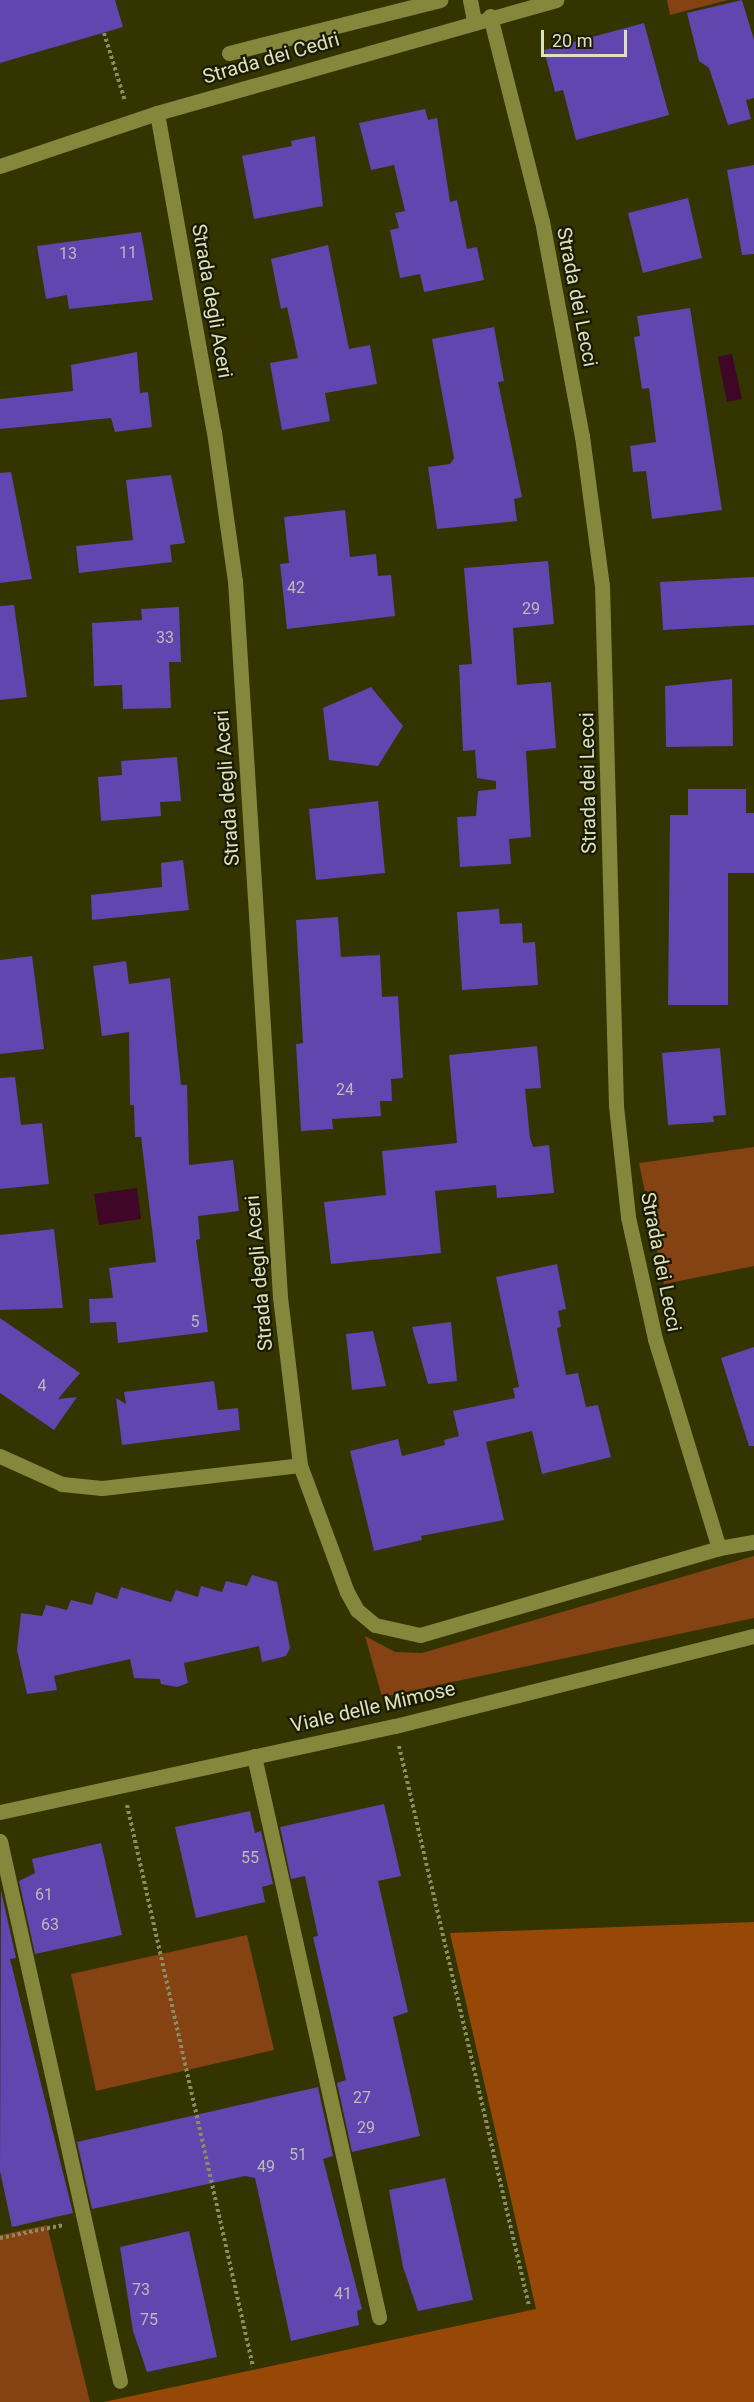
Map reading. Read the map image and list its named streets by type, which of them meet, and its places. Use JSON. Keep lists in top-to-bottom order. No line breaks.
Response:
{"streets":{"street":["Strada dei Cedri","Strada dei Lecci","Strada degli Aceri","Viale delle Mimose"]},"crossings":[["Strada dei Cedri","Strada dei Lecci"],["Strada dei Cedri","Strada degli Aceri"],["Strada dei Lecci","Strada degli Aceri"]],"house_numbers":["11","13","42","29","33","24","5","4","55","61","63","27","29","51","49","73","41","75"],"scale_bar":"20 m"}
